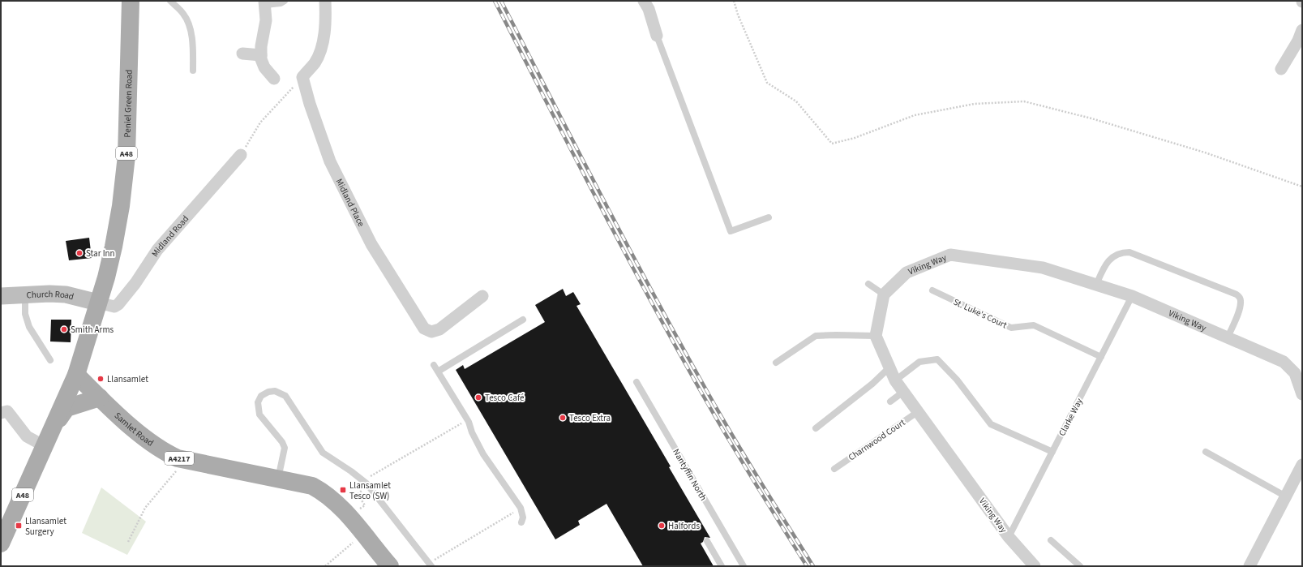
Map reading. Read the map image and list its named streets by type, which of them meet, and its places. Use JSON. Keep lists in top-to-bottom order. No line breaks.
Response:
{"streets":{"main road":["Peniel Green Road","A48","Samlet Road","A4217"],"street":["Midland Place","Midland Road","Viking Way","Church Road"],"lane":["St. Luke's Court","Clarke Way","Charnwood Court","Nantyffin North"]},"crossings":[["Peniel Green Road","A48"],["Peniel Green Road","Midland Road"],["Peniel Green Road","Church Road"],["Peniel Green Road","Samlet Road"],["A48","Samlet Road"],["Midland Road","Church Road"],["Viking Way","Clarke Way"],["Viking Way","Charnwood Court"],["St. Luke's Court","Clarke Way"]],"places":{"other":["Star Inn","Smith Arms","Llansamlet","Tesco Café","Tesco Extra","Halfords"],"transit":["Llansamlet Tesco (SW)","Llansamlet Surgery"]}}
